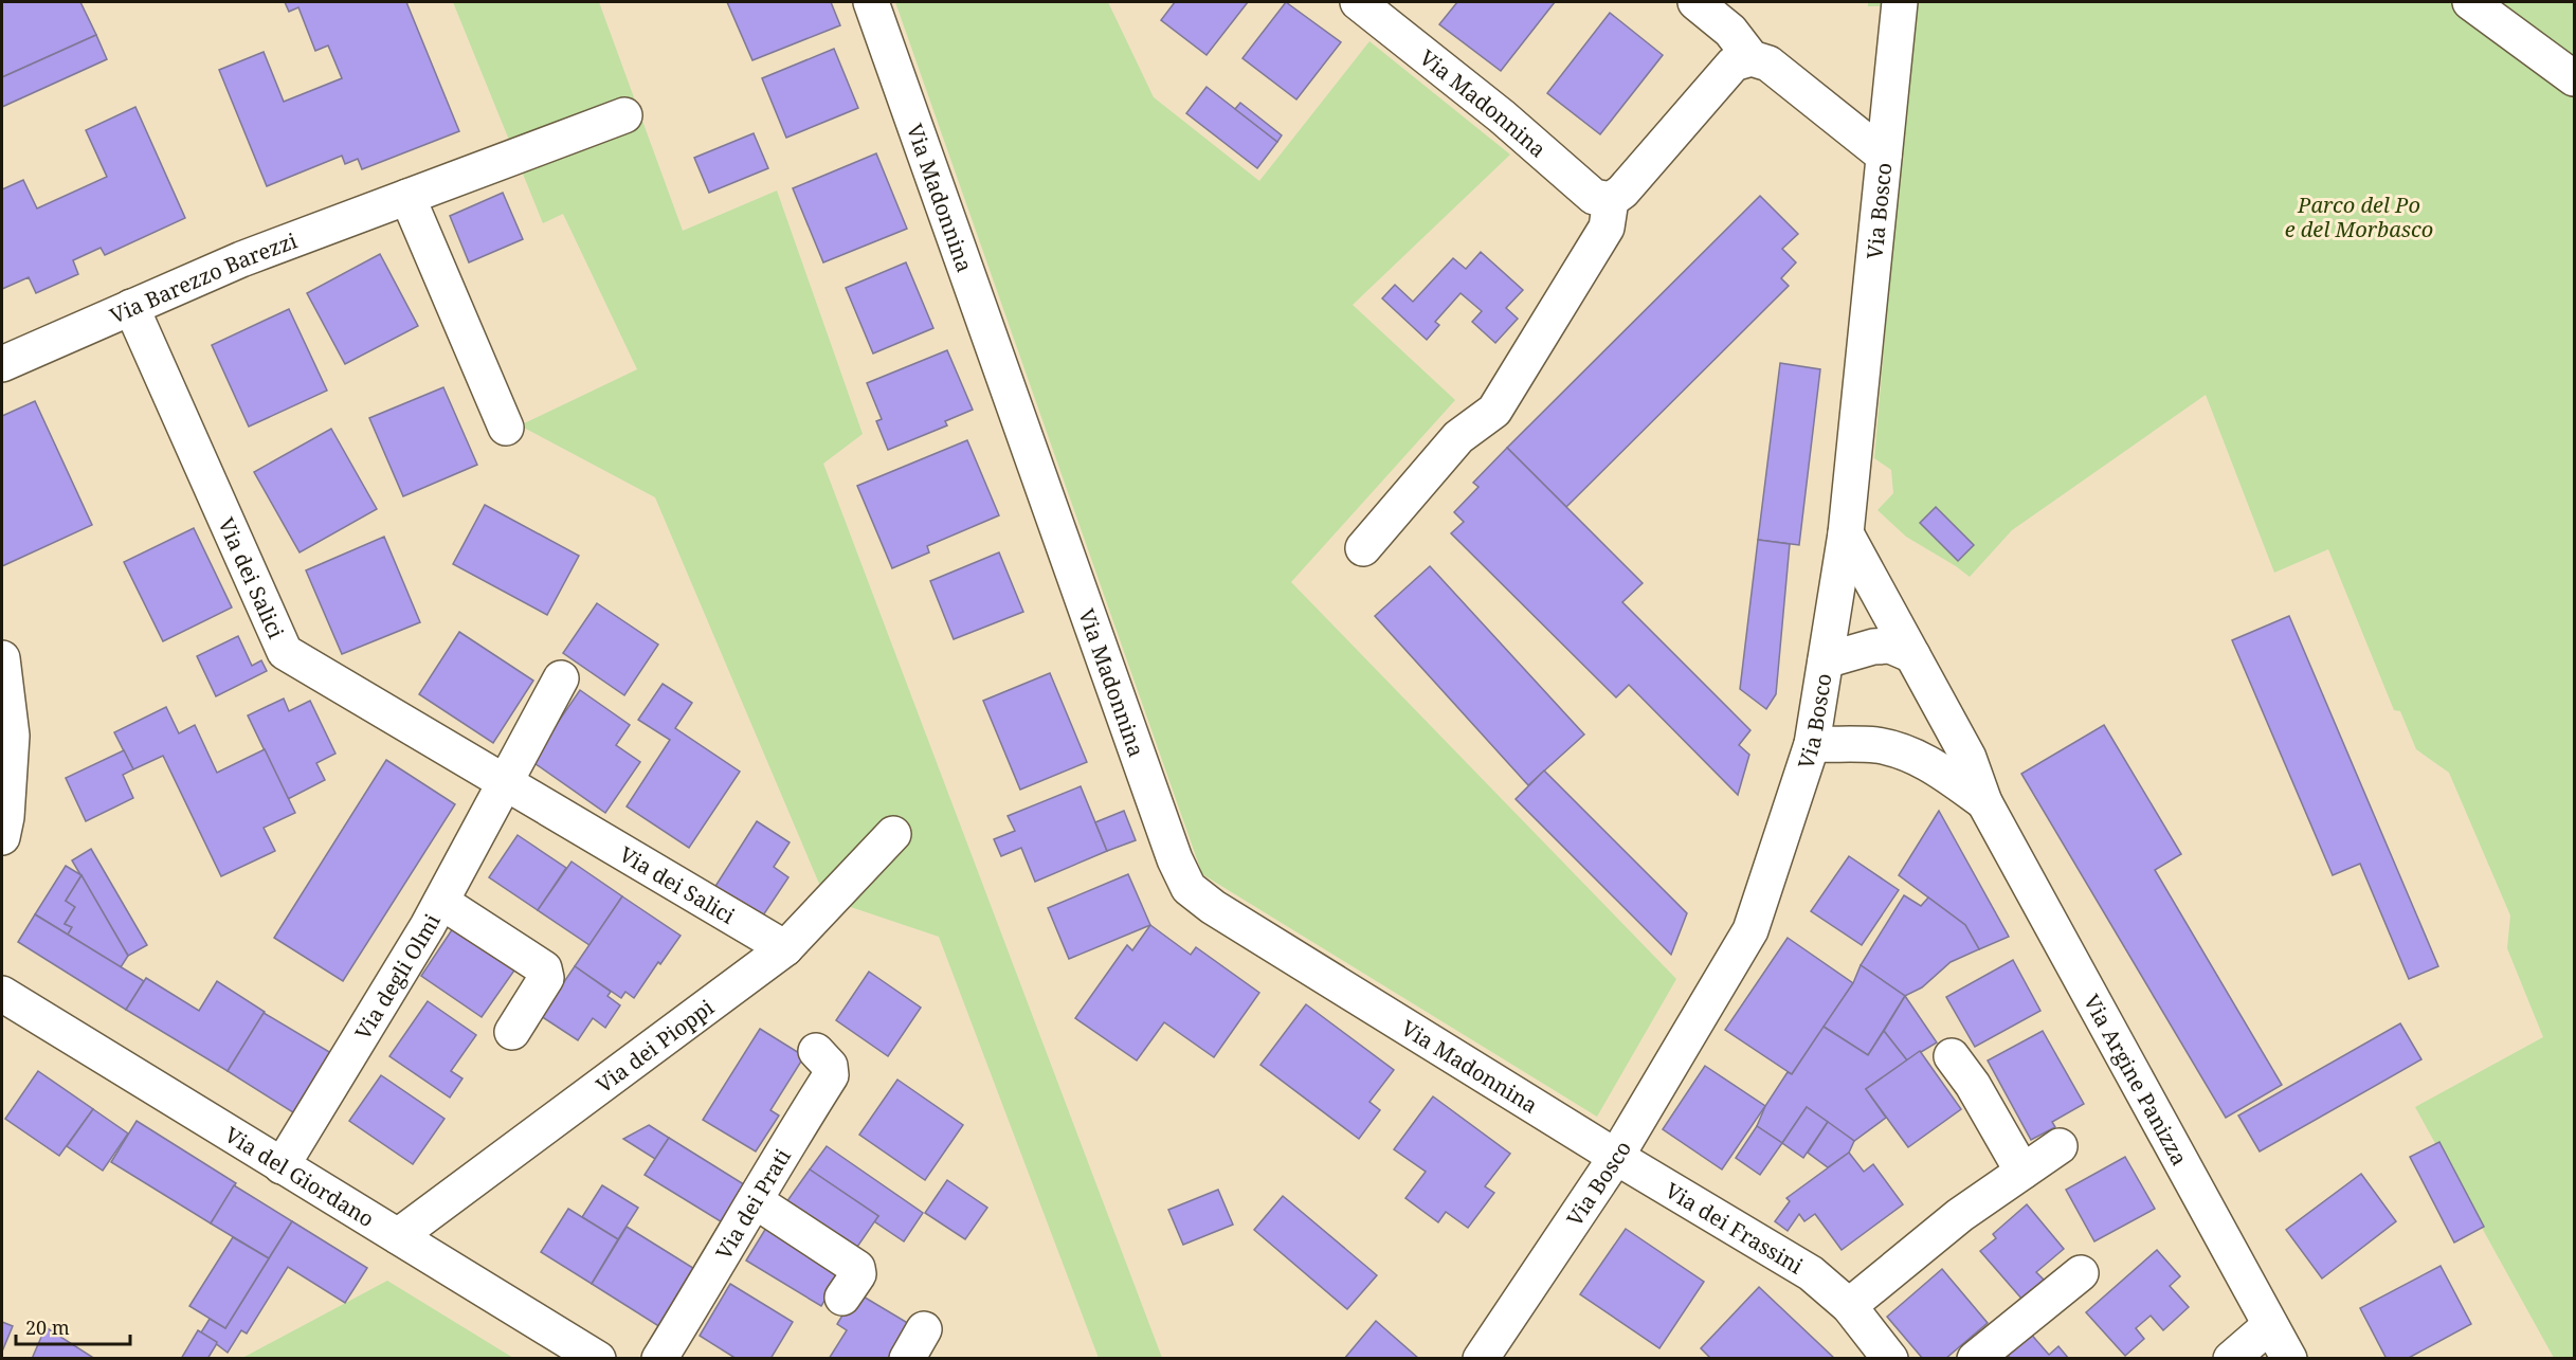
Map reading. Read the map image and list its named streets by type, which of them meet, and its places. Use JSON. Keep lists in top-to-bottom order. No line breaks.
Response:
{"streets":{"street":["Via Madonnina","Via Bosco","Via Barezzo Barezzi","Via dei Salici","Via degli Olmi","Via dei Pioppi","Via Argine Panizza","Via del Giordano","Via dei Prati","Via dei Frassini"]},"crossings":[["Via Madonnina","Via Bosco"],["Via Madonnina","Via dei Frassini"],["Via Bosco","Via Argine Panizza"],["Via Bosco","Via dei Frassini"],["Via Barezzo Barezzi","Via dei Salici"],["Via dei Salici","Via degli Olmi"],["Via dei Salici","Via dei Pioppi"],["Via degli Olmi","Via del Giordano"],["Via dei Pioppi","Via del Giordano"]],"parks":["Parco del Po e del Morbasco"],"scale_bar":"20 m"}
